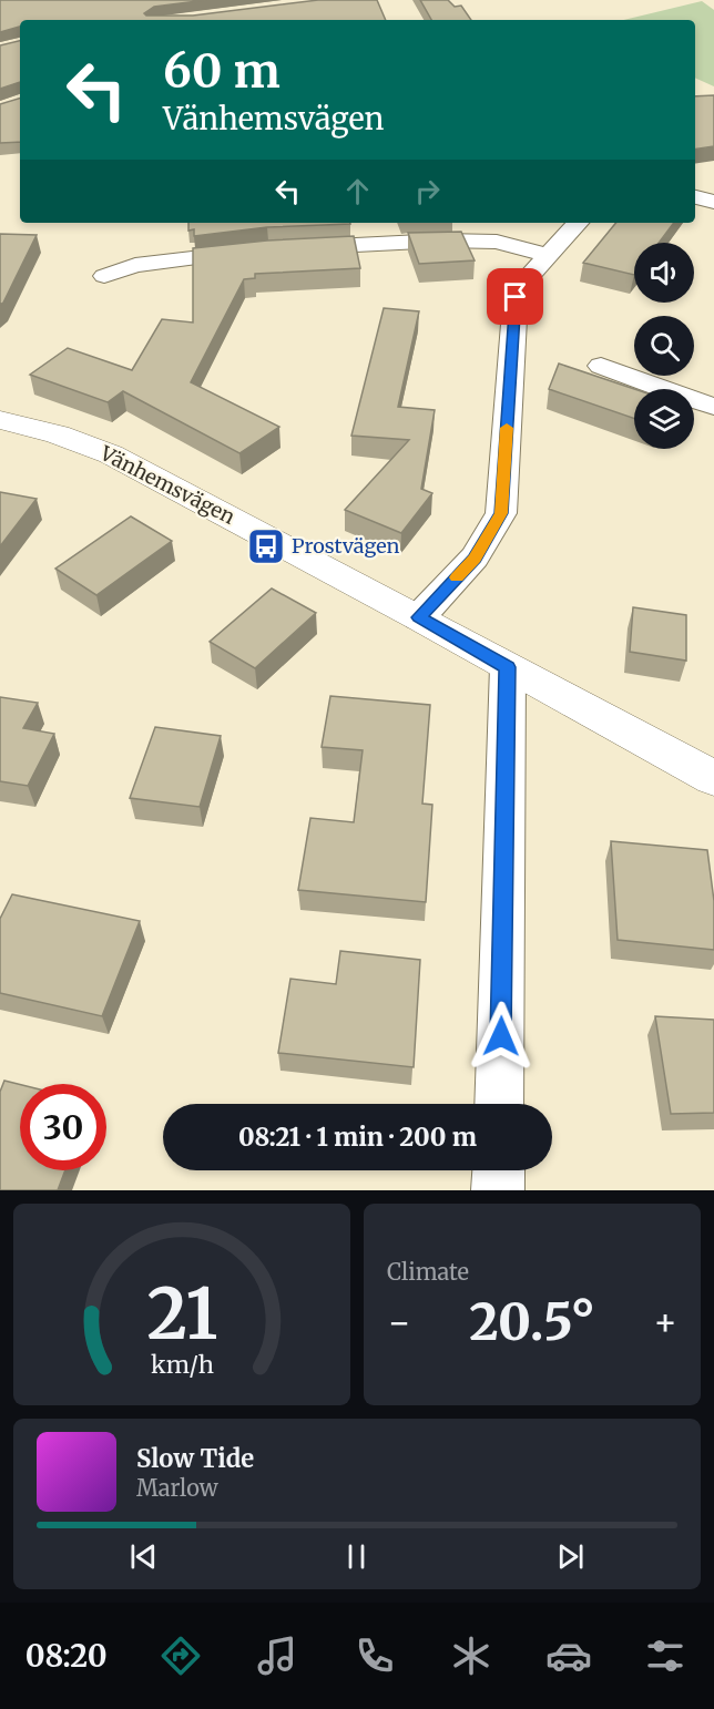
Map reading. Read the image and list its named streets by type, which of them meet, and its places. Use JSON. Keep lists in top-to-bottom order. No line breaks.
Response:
{"streets":{"street":["Vänhemsvägen"]},"places":{"bus stop":["Prostvägen"]},"page":{"turn":["60 m","Vänhemsvägen"],"limit":"30","trip":"08:21 · 1 min · 200 m","tile":"Climate","heat":["−","20.5°","+"],"song":["Slow Tide","Marlow"],"tabs":"08:20","gauge":["21","km/h"]}}
